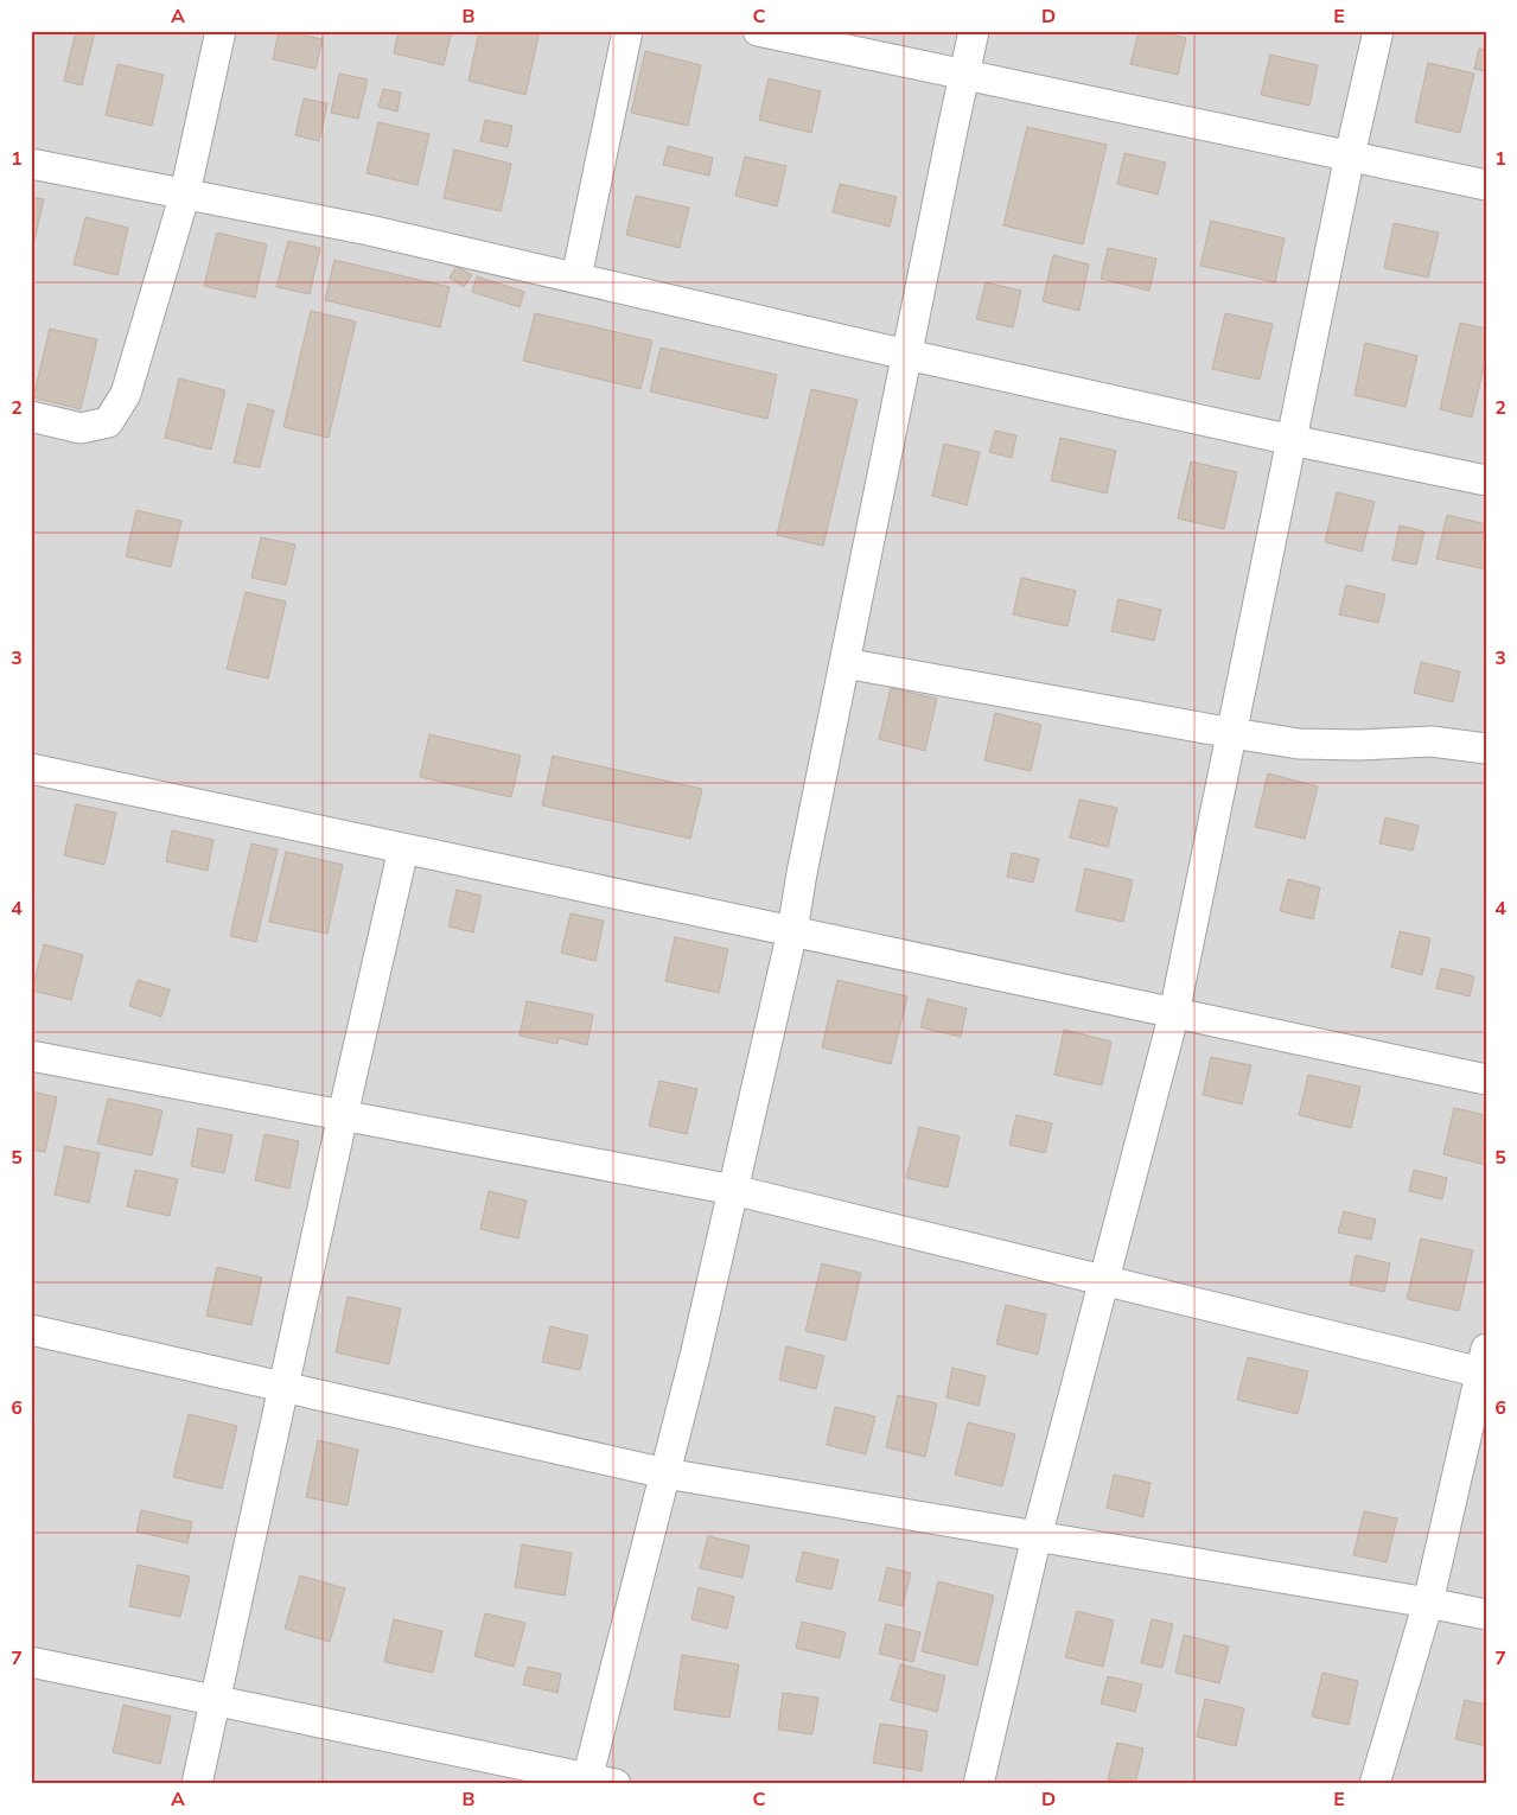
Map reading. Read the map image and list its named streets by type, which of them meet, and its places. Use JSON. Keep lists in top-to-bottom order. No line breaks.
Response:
{"grid":{"columns":["A","B","C","D","E"],"rows":["1","2","3","4","5","6","7"]}}
